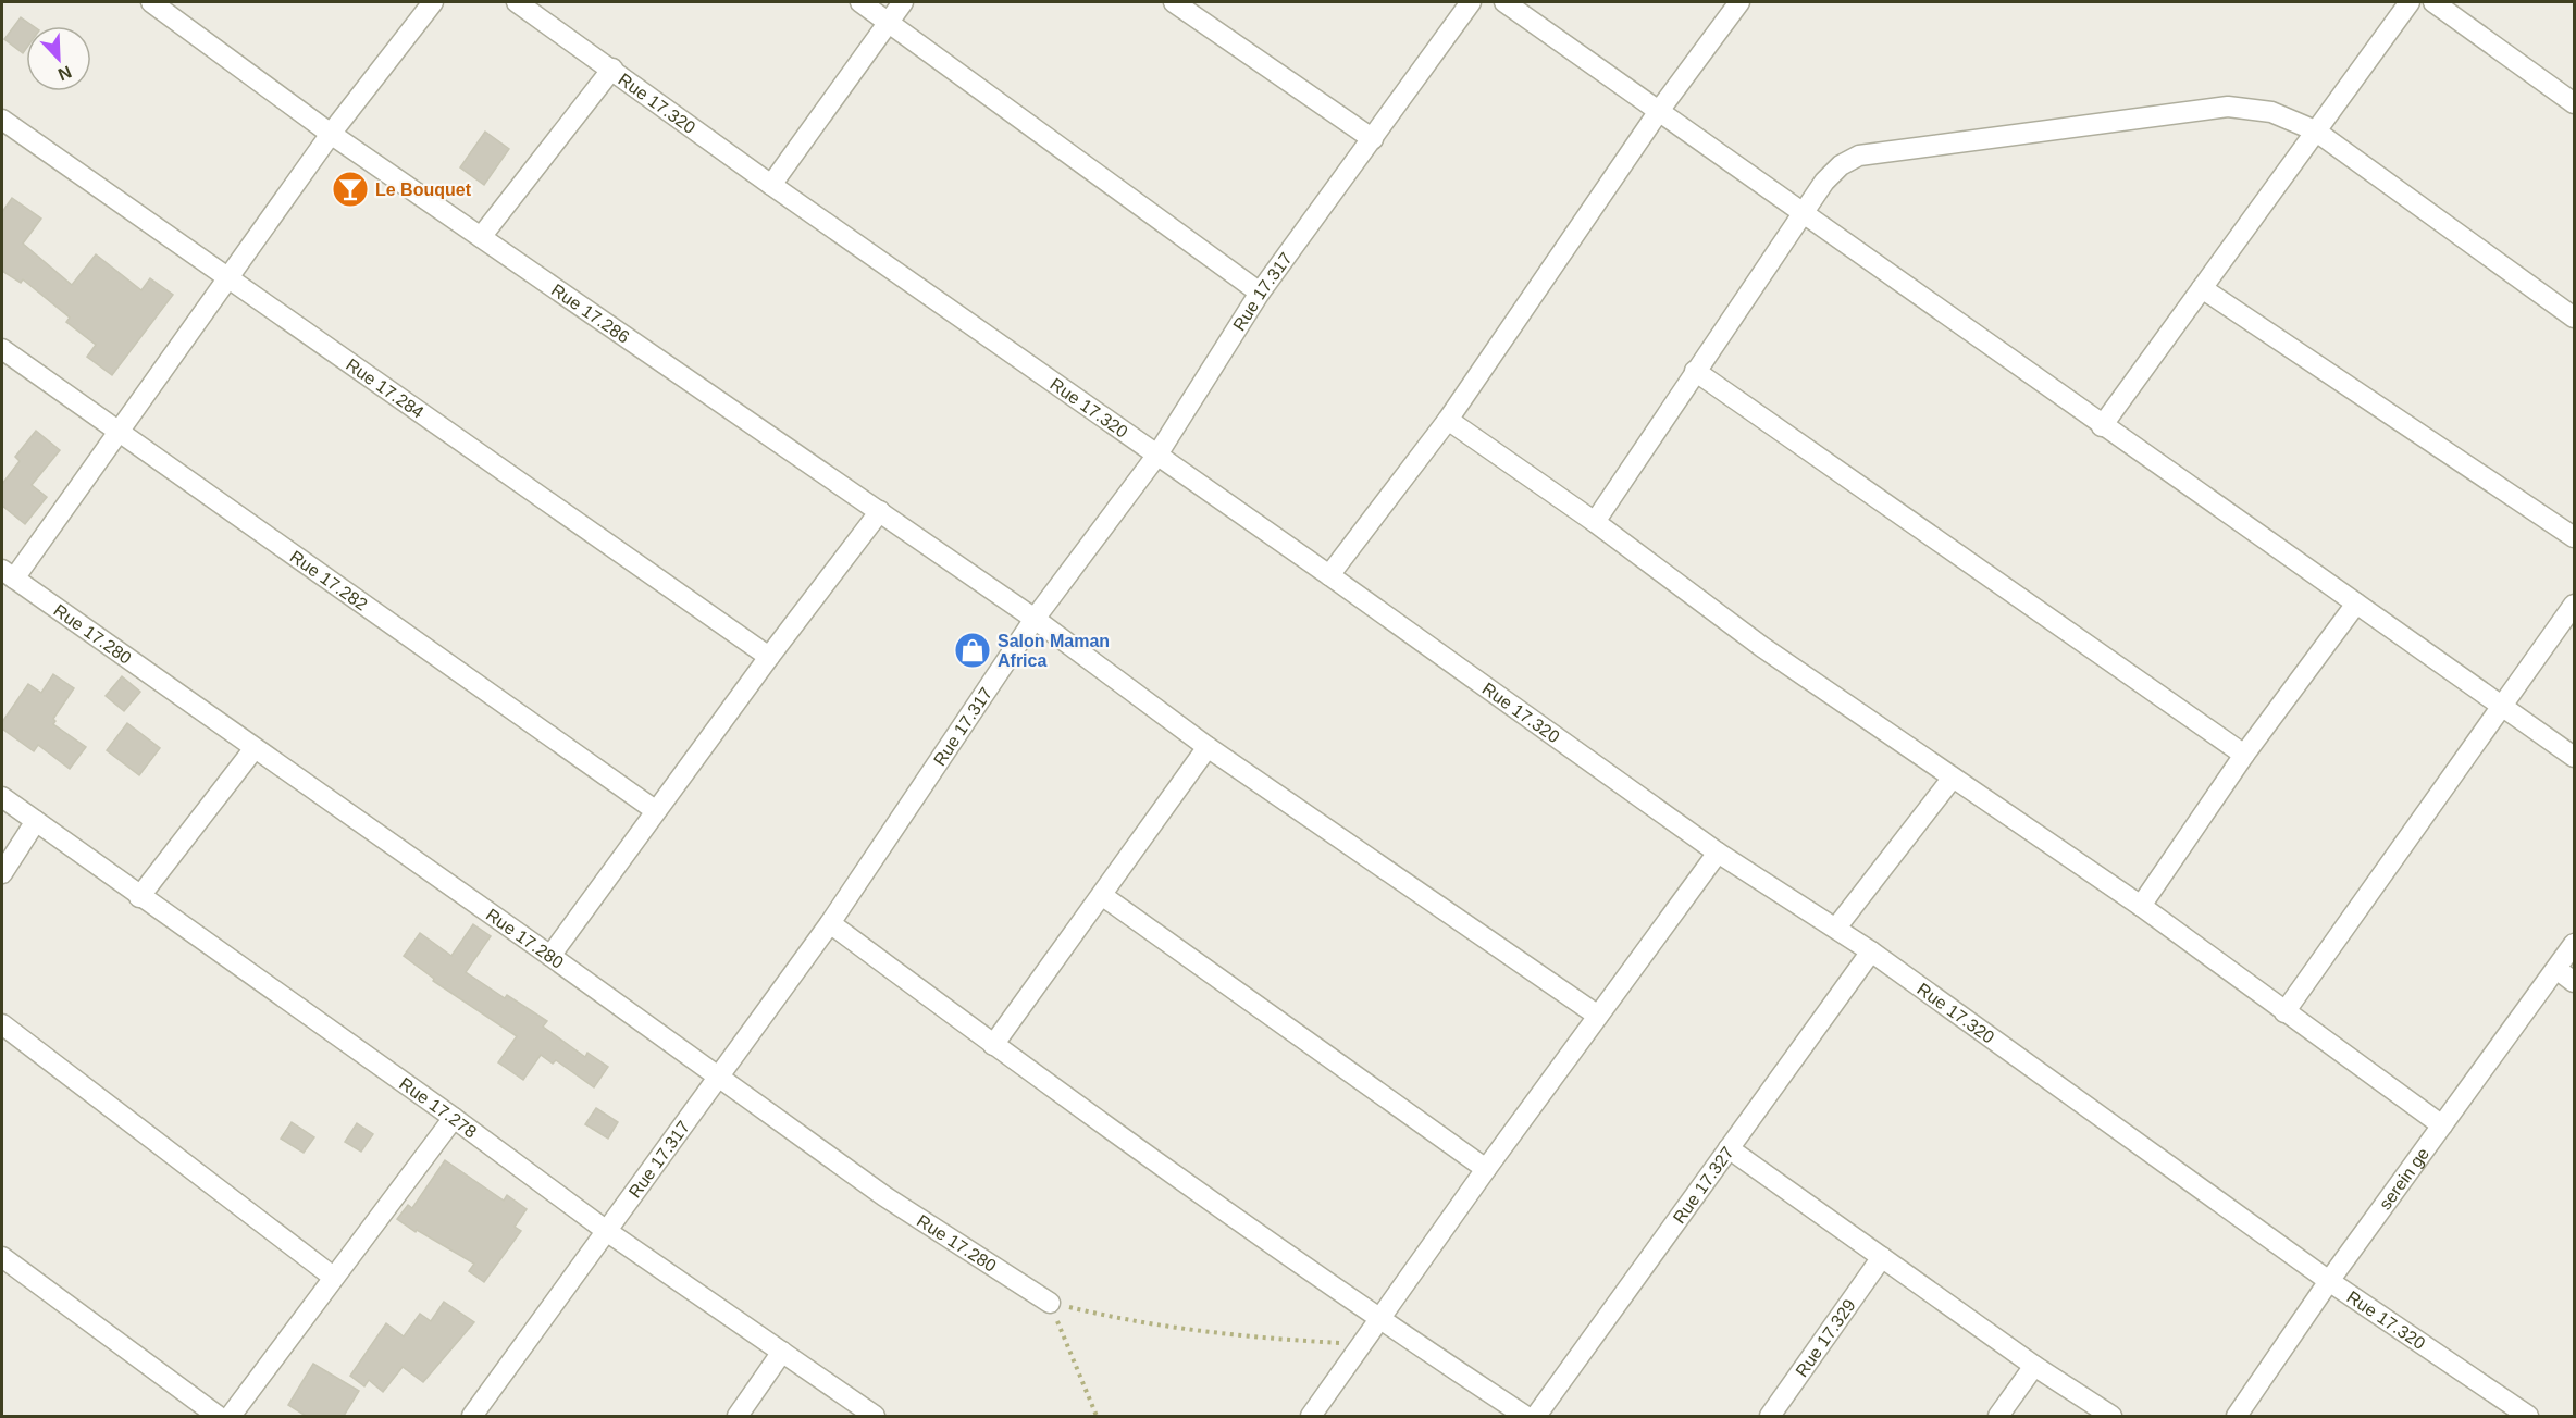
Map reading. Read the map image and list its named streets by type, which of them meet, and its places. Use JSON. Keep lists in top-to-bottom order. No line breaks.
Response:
{"streets":{"street":["Rue 17.320","Rue 17.317","Rue 17.286","Rue 17.284","Rue 17.282","Rue 17.280","Rue 17.278","serein ge","Rue 17.327","Rue 17.329"]},"crossings":[["Rue 17.320","Rue 17.317"],["Rue 17.320","serein ge"],["Rue 17.320","Rue 17.327"],["Rue 17.317","Rue 17.286"],["Rue 17.317","Rue 17.280"],["Rue 17.317","Rue 17.278"]],"places":{"bar":["Le Bouquet"],"shop":["Salon Maman Africa"]},"north":"bottom right"}
